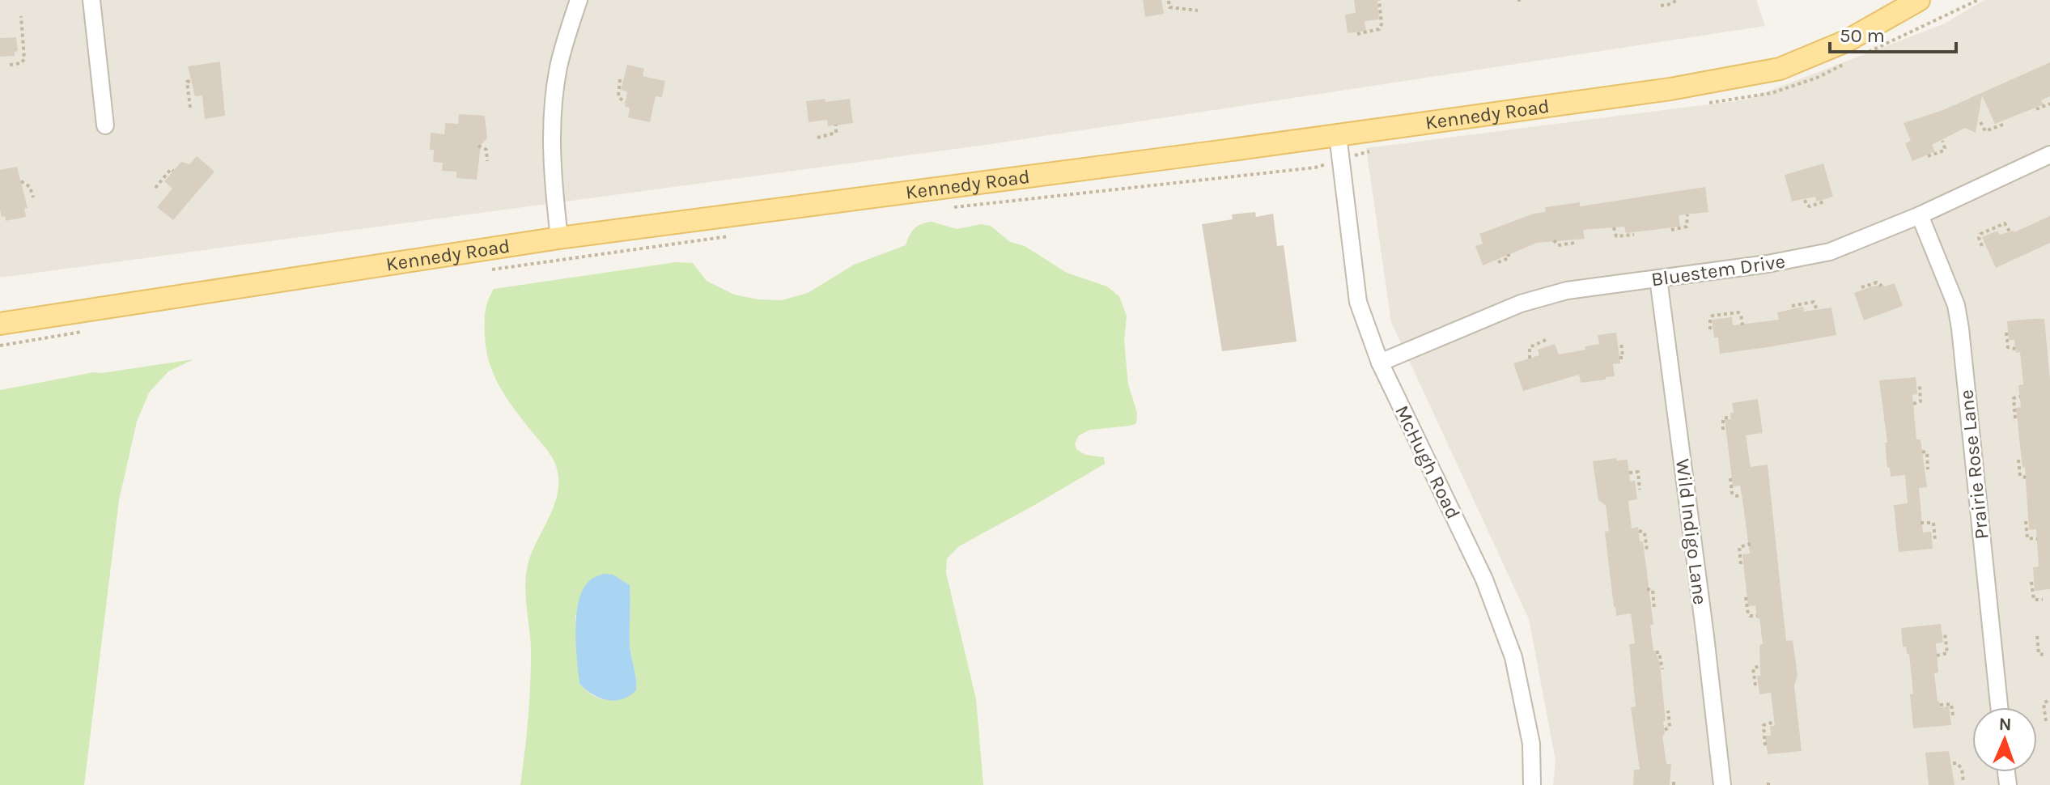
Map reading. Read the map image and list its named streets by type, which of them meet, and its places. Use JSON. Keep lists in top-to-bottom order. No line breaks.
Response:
{"streets":{"main road":["Kennedy Road"],"street":["Bluestem Drive","McHugh Road","Prairie Rose Lane","Wild Indigo Lane"]},"crossings":[["Kennedy Road","McHugh Road"],["Bluestem Drive","McHugh Road"],["Bluestem Drive","Prairie Rose Lane"],["Bluestem Drive","Wild Indigo Lane"]],"scale_bar":"50 m","north":"top"}
